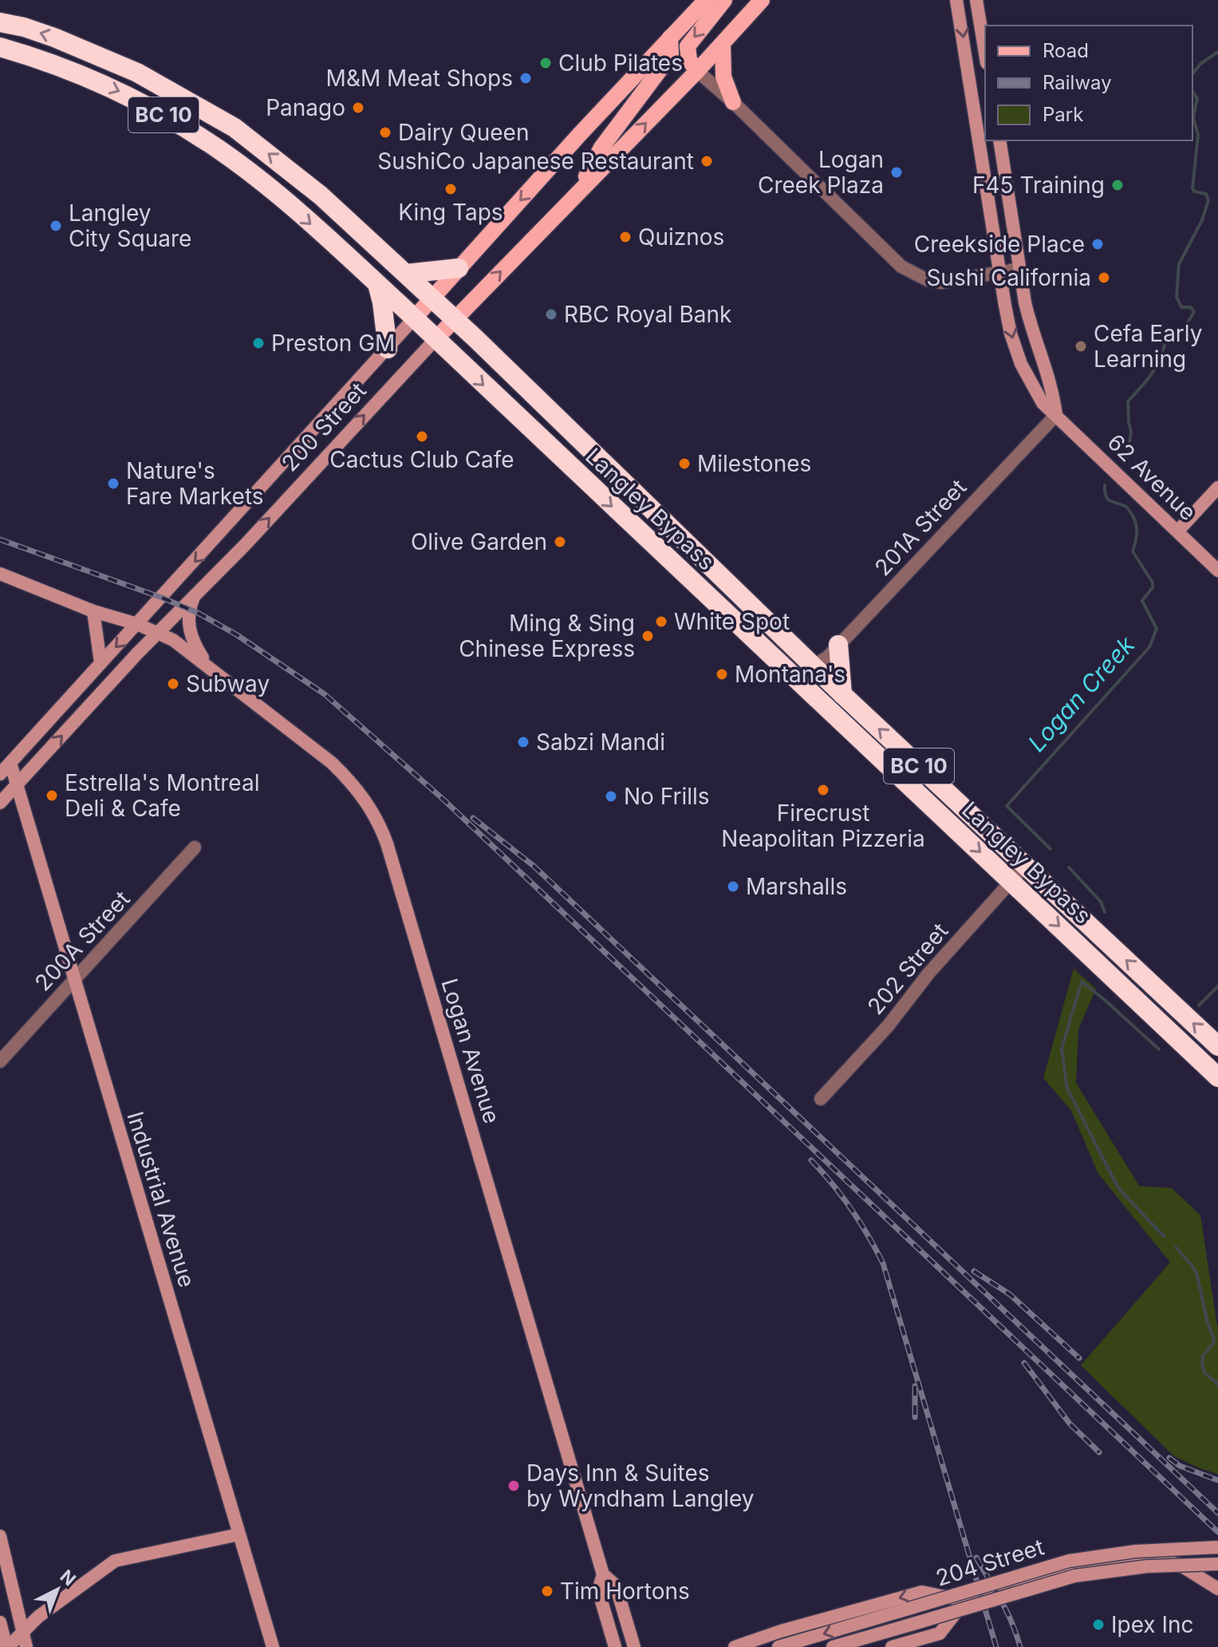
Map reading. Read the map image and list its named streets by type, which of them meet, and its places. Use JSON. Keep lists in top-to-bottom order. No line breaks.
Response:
{"streets":{"highway":["BC 10","Langley Bypass"],"main road":["200 Street","62 Avenue","Logan Avenue","Industrial Avenue","204 Street"],"street":["201A Street","200A Street","202 Street"]},"crossings":[["200 Street","Langley Bypass"],["200 Street","Logan Avenue"],["200 Street","Industrial Avenue"],["62 Avenue","201A Street"],["Langley Bypass","201A Street"],["Langley Bypass","202 Street"],["200A Street","Industrial Avenue"]],"water":["Logan Creek"],"places":["Club Pilates","M&M Meat Shops","Panago","Dairy Queen","SushiCo Japanese Restaurant","Logan Creek Plaza","F45 Training","King Taps","Langley City Square","Quiznos","Creekside Place","Sushi California","RBC Royal Bank","Preston GM","Cefa Early Learning","Cactus Club Cafe","Milestones","Nature's Fare Markets","Olive Garden","White Spot","Ming & Sing Chinese Express","Montana's","Subway","Sabzi Mandi","Firecrust Neapolitan Pizzeria","Estrella's Montreal Deli & Cafe","No Frills","Marshalls","Days Inn & Suites by Wyndham Langley","Tim Hortons","Ipex Inc"],"legend":["Road","Railway","Park"],"north":"top right"}
